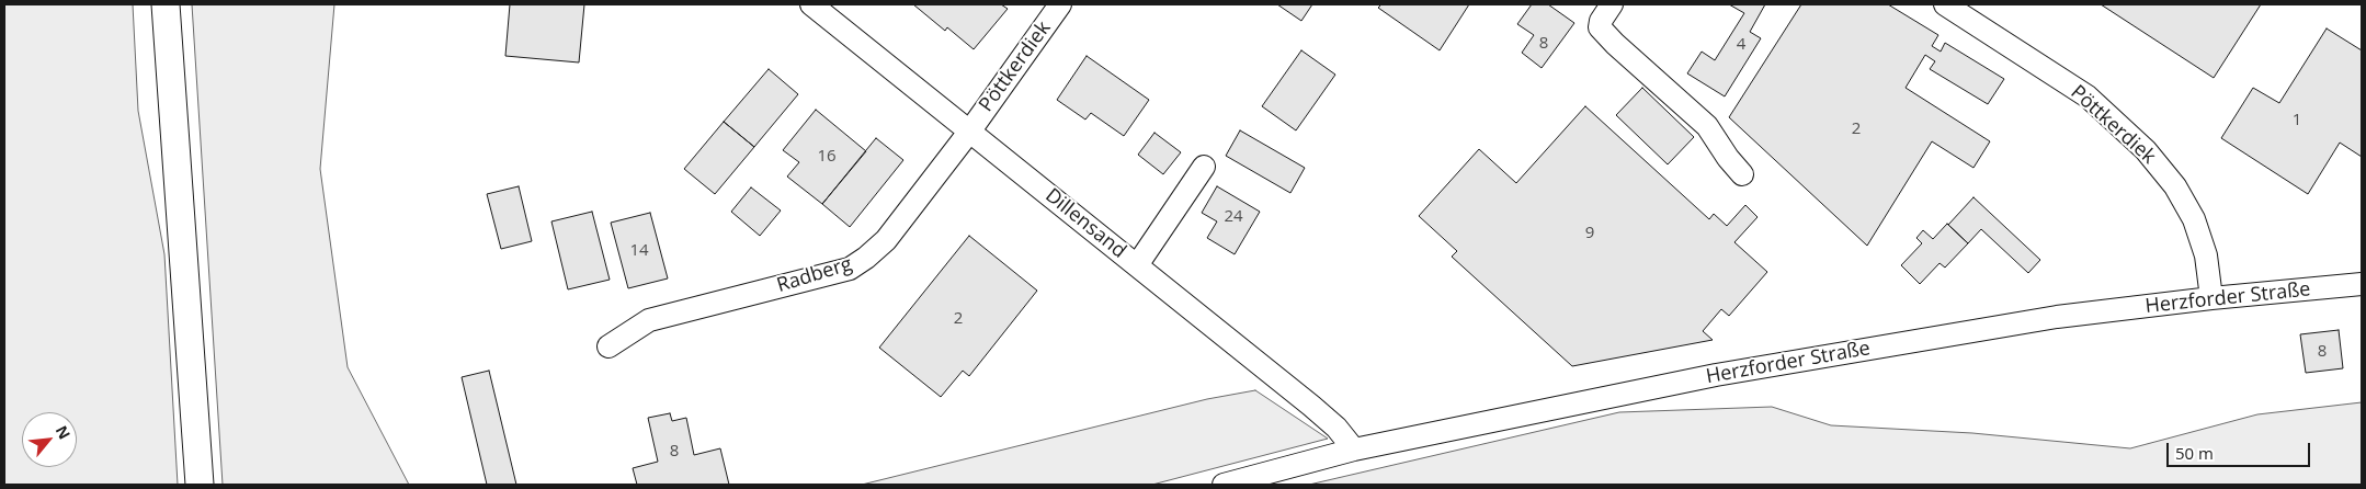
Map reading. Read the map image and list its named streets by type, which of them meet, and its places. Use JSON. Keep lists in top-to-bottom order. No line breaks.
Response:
{"streets":{"street":["Pöttkerdiek","Dillensand","Radberg","Herzforder Straße"]},"crossings":[["Pöttkerdiek","Dillensand"],["Pöttkerdiek","Radberg"],["Pöttkerdiek","Herzforder Straße"],["Dillensand","Radberg"],["Dillensand","Herzforder Straße"]],"house_numbers":["8","4","1","2","16","24","9","14","2","8","8"],"scale_bar":"50 m","north":"top right"}
